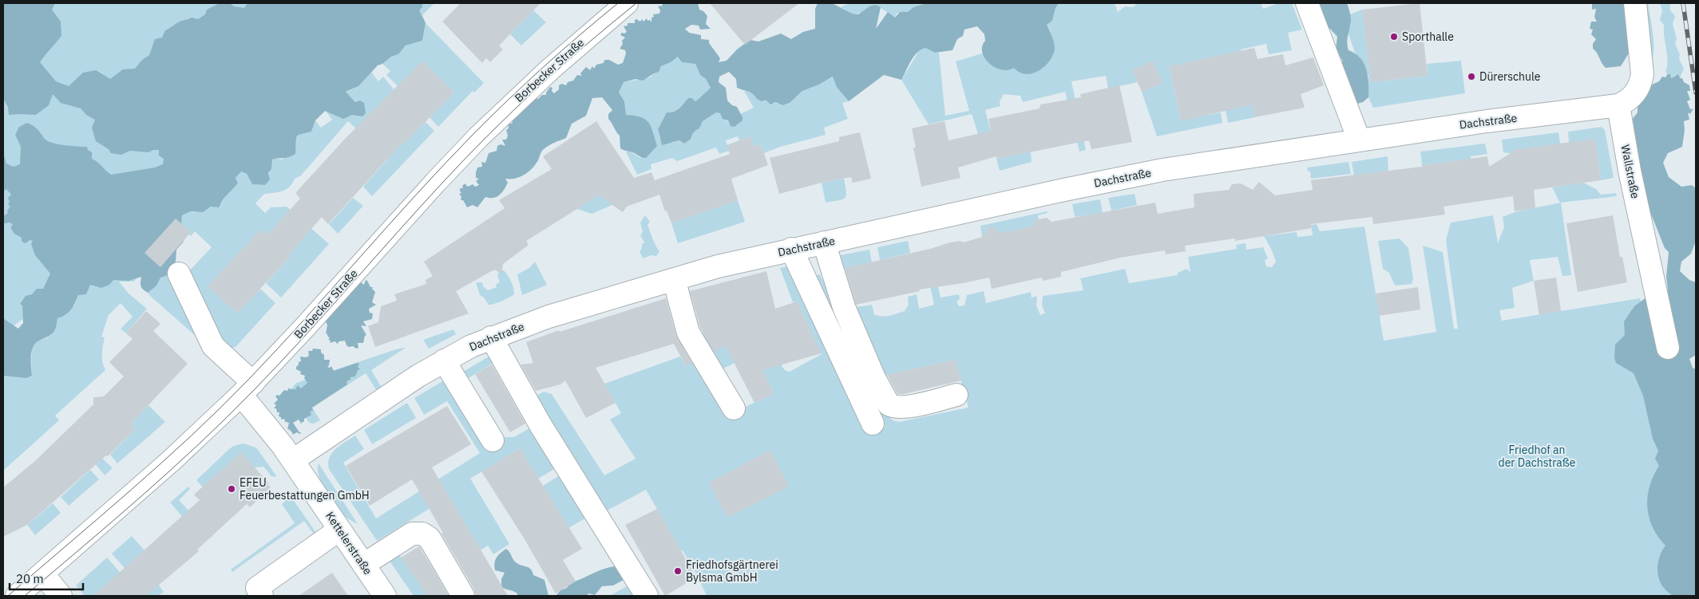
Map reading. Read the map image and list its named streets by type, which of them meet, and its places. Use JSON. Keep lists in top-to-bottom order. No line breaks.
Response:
{"streets":{"street":["Borbecker Straße","Dachstraße","Wallstraße","Kettelerstraße"]},"crossings":[["Borbecker Straße","Kettelerstraße"],["Dachstraße","Wallstraße"],["Dachstraße","Kettelerstraße"]],"parks":["Friedhof an der Dachstraße"],"places":["Sporthalle","Dürerschule","EFEU Feuerbestattungen GmbH","Friedhofsgärtnerei Bylsma GmbH"],"scale_bar":"20 m"}
